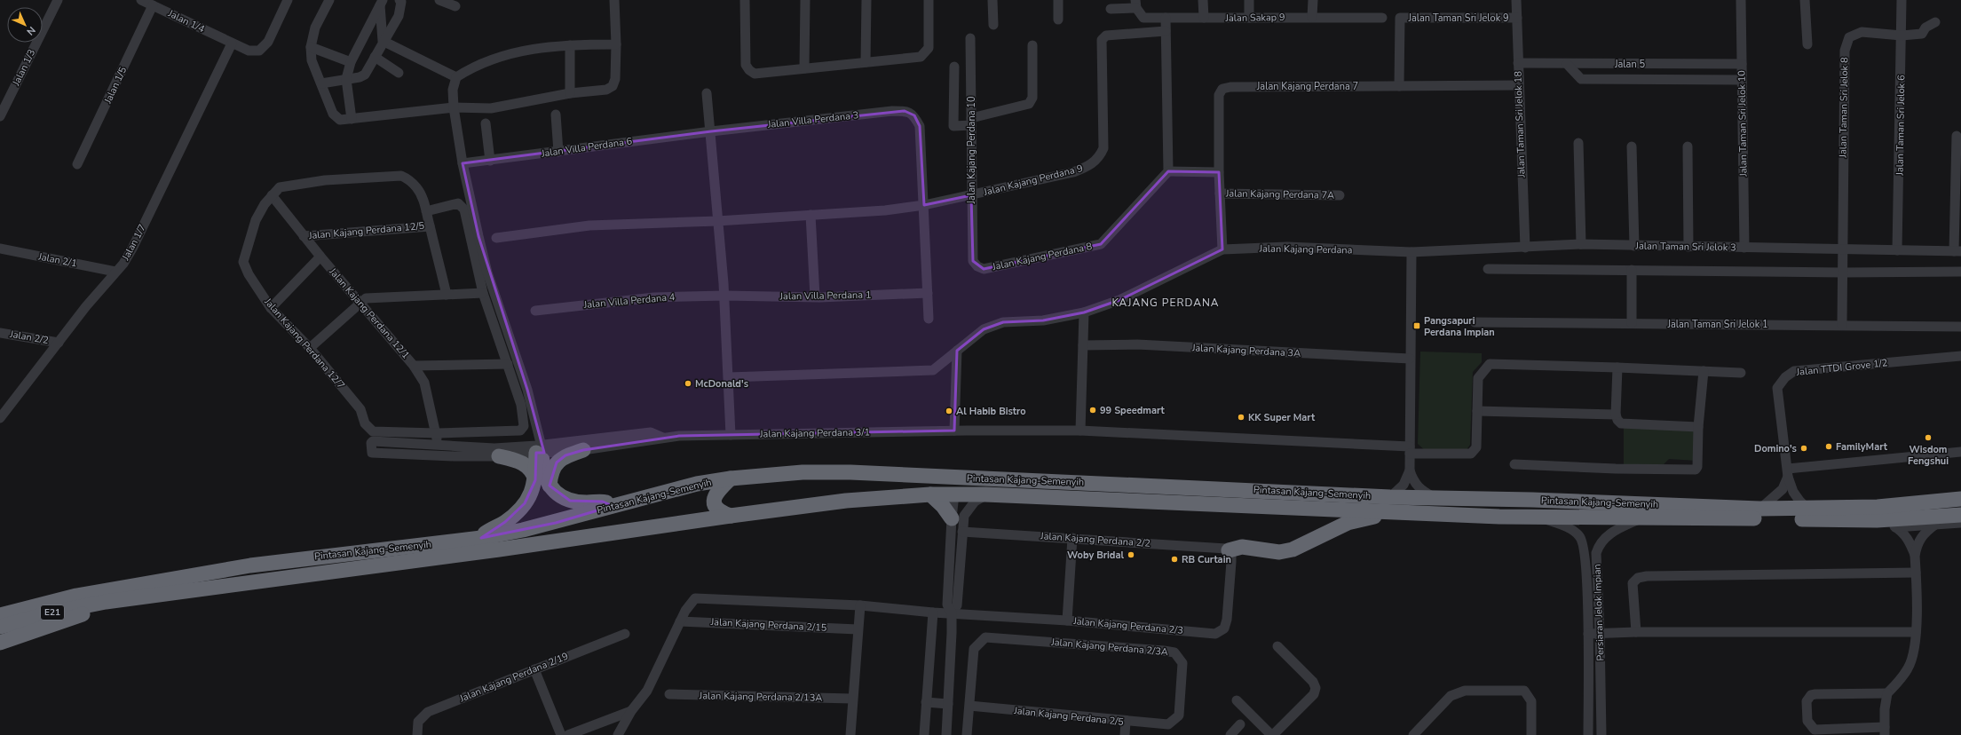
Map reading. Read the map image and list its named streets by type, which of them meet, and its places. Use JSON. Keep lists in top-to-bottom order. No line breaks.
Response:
{"streets":{"highway":["Pintasan Kajang-Semenyih","E21"],"street":["Jalan Sakap 9","Jalan Taman Sri Jelok 9","Jalan 1/4","Jalan 5","Jalan 1/3","Jalan 1/5","Jalan Kajang Perdana 7","Jalan Taman Sri Jelok 8","Jalan Villa Perdana 3","Jalan Taman Sri Jelok 10","Jalan Taman Sri Jelok 18","Jalan Taman Sri Jelok 6","Jalan Villa Perdana 6","Jalan Kajang Perdana 10","Jalan Kajang Perdana 9","Jalan Kajang Perdana 7A","Jalan Kajang Perdana 12/5","Jalan 1/7","Jalan Taman Sri Jelok 3","Jalan Kajang Perdana","Jalan Kajang Perdana 8","Jalan 2/1","Jalan Villa Perdana 1","Jalan Villa Perdana 4","Jalan Kajang Perdana 12/1","Jalan Taman Sri Jelok 1","Jalan 2/2","Jalan Kajang Perdana 12/7","Jalan Kajang Perdana 3A","Jalan TTDI Grove 1/2","Jalan Kajang Perdana 3/1","Jalan Kajang Perdana 2/2","Persiaran Jelok Impian","Jalan Kajang Perdana 2/15","Jalan Kajang Perdana 2/3","Jalan Kajang Perdana 2/3A","Jalan Kajang Perdana 2/19","Jalan Kajang Perdana 2/13A","Jalan Kajang Perdana 2/5"]},"crossings":[["Jalan Taman Sri Jelok 9","Jalan Kajang Perdana 7"],["Jalan Taman Sri Jelok 9","Jalan Taman Sri Jelok 18"],["Jalan 1/4","Jalan 1/5"],["Jalan 1/4","Jalan 1/7"],["Jalan 5","Jalan Taman Sri Jelok 10"],["Jalan 5","Jalan Taman Sri Jelok 18"],["Jalan Kajang Perdana 7","Jalan Taman Sri Jelok 18"],["Jalan Taman Sri Jelok 8","Jalan Taman Sri Jelok 6"],["Jalan Taman Sri Jelok 8","Jalan Taman Sri Jelok 3"],["Jalan Taman Sri Jelok 8","Jalan Taman Sri Jelok 1"],["Jalan Villa Perdana 3","Jalan Villa Perdana 6"],["Jalan Taman Sri Jelok 10","Jalan Taman Sri Jelok 3"],["Jalan Taman Sri Jelok 18","Jalan Taman Sri Jelok 3"],["Jalan Taman Sri Jelok 6","Jalan Taman Sri Jelok 3"],["Jalan Kajang Perdana 10","Jalan Kajang Perdana 9"],["Jalan Kajang Perdana 10","Jalan Kajang Perdana 8"],["Jalan Kajang Perdana 12/5","Jalan Kajang Perdana 12/1"],["Jalan 1/7","Jalan 2/1"],["Jalan 1/7","Jalan 2/2"],["Jalan Taman Sri Jelok 3","Jalan Kajang Perdana"],["Jalan Villa Perdana 1","Jalan Villa Perdana 4"],["Jalan Kajang Perdana 12/1","Jalan Kajang Perdana 12/7"],["Pintasan Kajang-Semenyih","E21"],["Pintasan Kajang-Semenyih","Persiaran Jelok Impian"],["Jalan Kajang Perdana 2/2","Jalan Kajang Perdana 2/3"],["Jalan Kajang Perdana 2/15","Jalan Kajang Perdana 2/3"],["Jalan Kajang Perdana 2/3A","Jalan Kajang Perdana 2/5"]],"districts":["KAJANG PERDANA"],"places":{"transit":["Pangsapuri Perdana Impian"],"other":["McDonald's","99 Speedmart","Al Habib Bistro","KK Super Mart","Wisdom Fengshui","FamilyMart","Domino's","Woby Bridal","RB Curtain"]},"north":"bottom right"}
